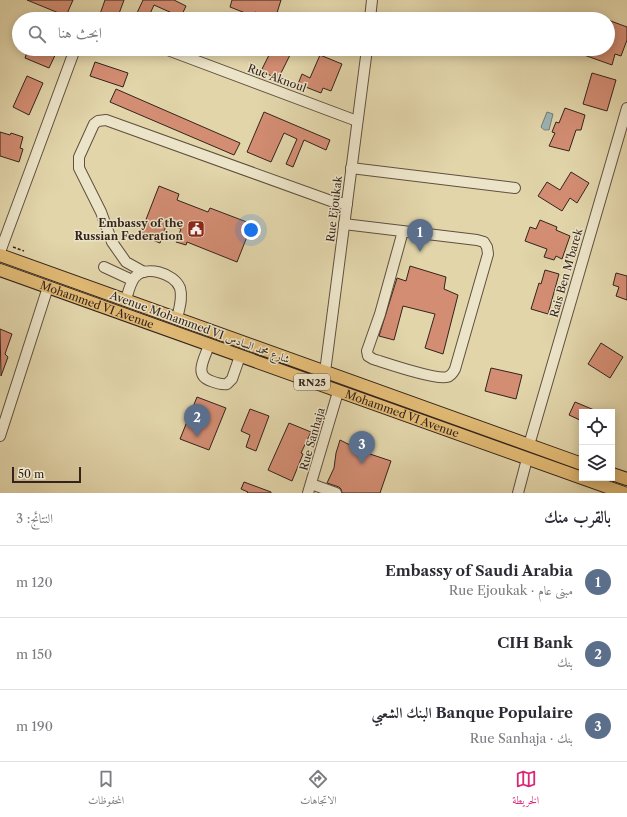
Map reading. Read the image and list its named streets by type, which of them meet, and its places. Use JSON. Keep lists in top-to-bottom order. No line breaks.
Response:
{"streets":{"main road":["Mohammed VI Avenue","Avenue Mohammed VI شارع محمد السادس","RN25"],"street":["Rue Aknoul","Rue Ejoukak","Rais Ben M’barek","Rue Sanhaja"]},"crossings":[["Rue Aknoul","Rue Ejoukak"],["Rue Ejoukak","Avenue Mohammed VI شارع محمد السادس"],["Rais Ben M’barek","Avenue Mohammed VI شارع محمد السادس"],["Mohammed VI Avenue","Rue Sanhaja"]],"places":{"public building":["Embassy of the Russian Federation"]},"scale_bar":"50 m","page":{"search":"ابحث هنا","pins":["1","2","3"],"scale":"50 m","heading":["بالقرب منك","النتائج: 3"],"list":[{"mark":"1","name":"Embassy of Saudi Arabia","note":"مبنى عام · Rue Ejoukak","value":"120 m"},{"mark":"2","name":"CIH Bank","note":"بنك","value":"150 m"},{"mark":"3","name":"Banque Populaire البنك الشعبي","note":"بنك · Rue Sanhaja","value":"190 m"}],"nav":["الخريطة","الاتجاهات","المحفوظات"]}}
